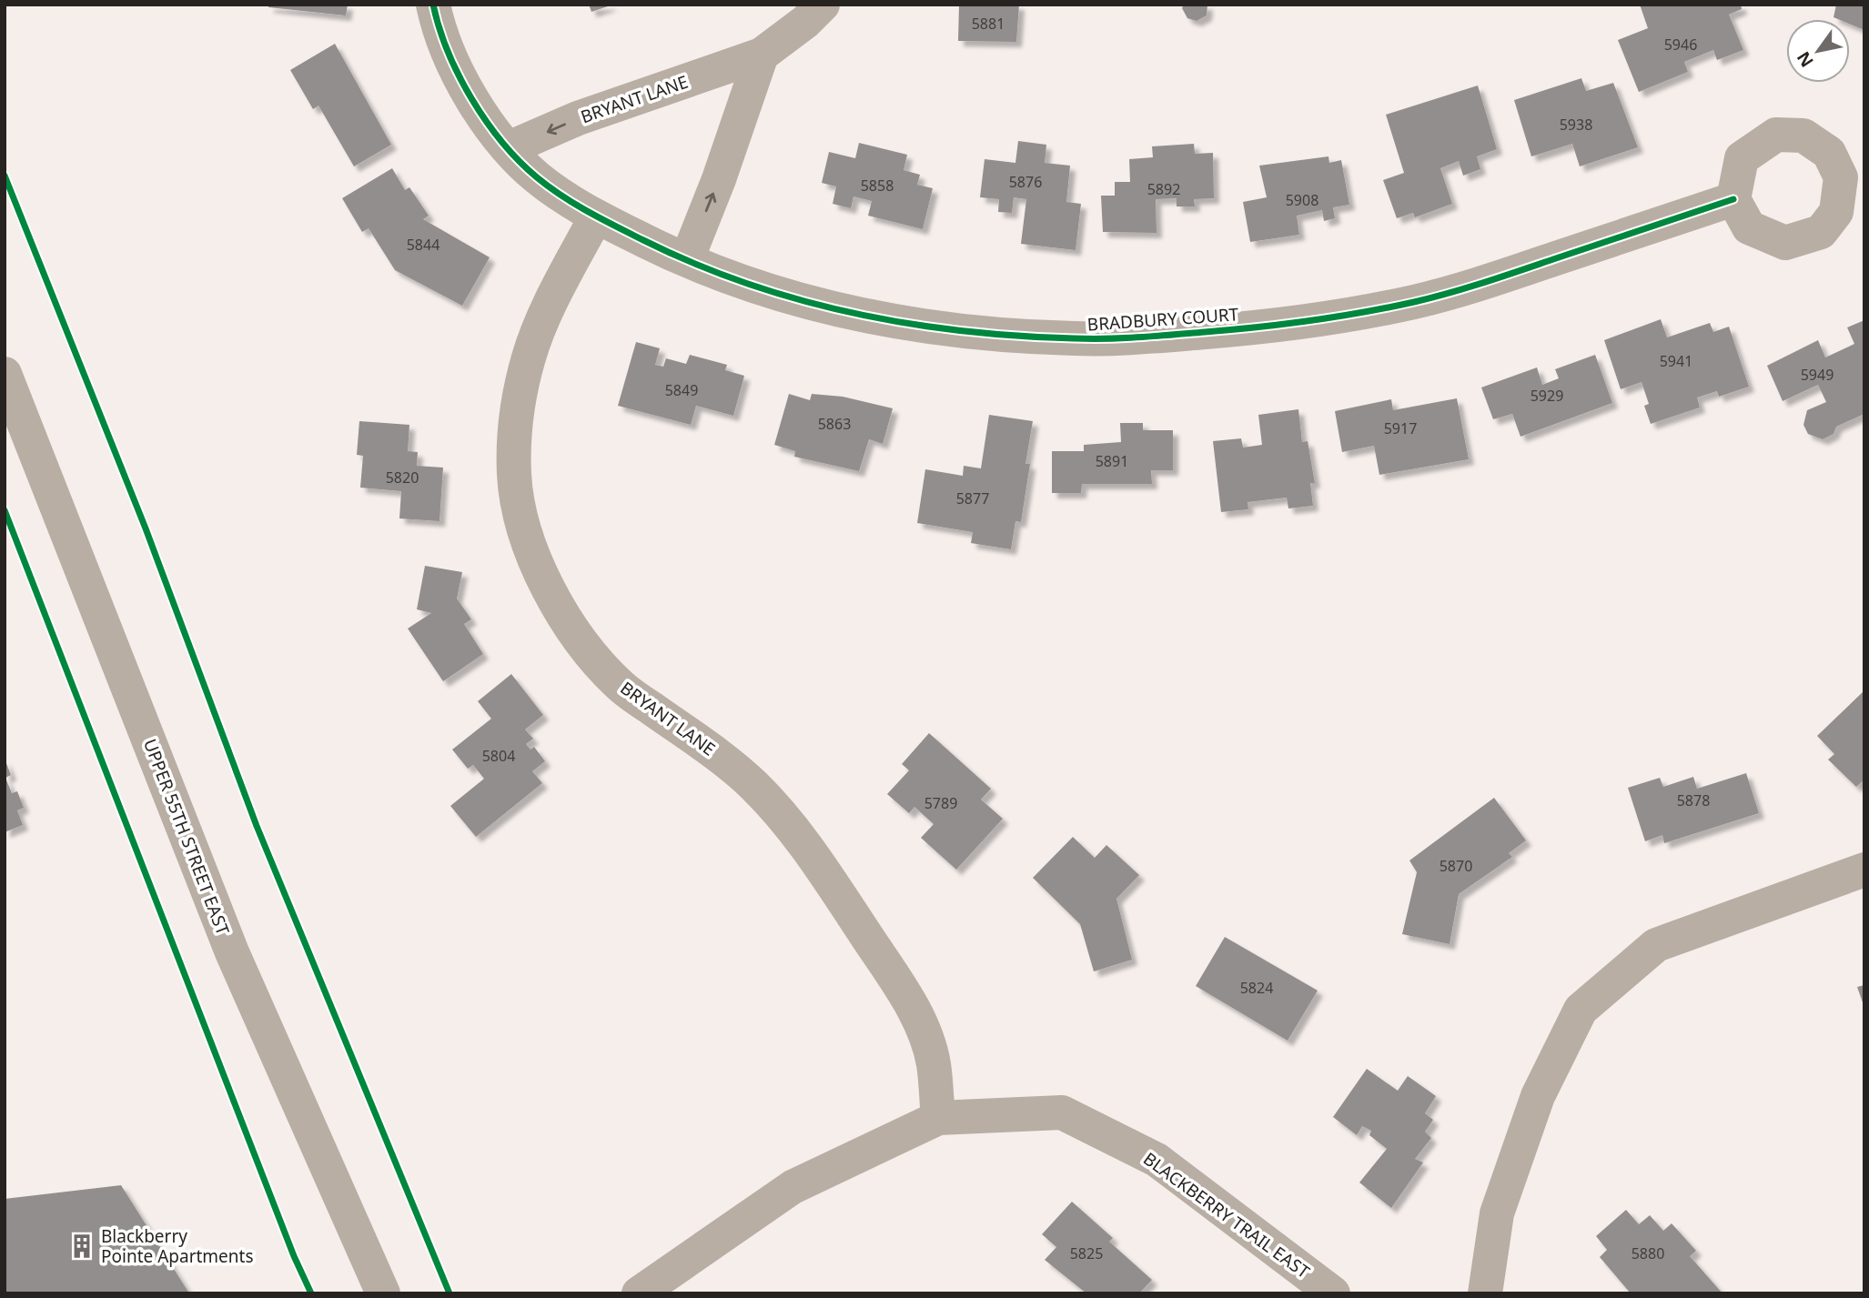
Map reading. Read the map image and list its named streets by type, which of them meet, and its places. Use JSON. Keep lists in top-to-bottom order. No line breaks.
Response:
{"streets":{"street":["BRYANT LANE","BRADBURY COURT","UPPER 55TH STREET EAST","BLACKBERRY TRAIL EAST"]},"crossings":[["BRYANT LANE","BRADBURY COURT"],["BRYANT LANE","BLACKBERRY TRAIL EAST"]],"places":{"building":["Blackberry Pointe Apartments"]},"house_numbers":["5881","5946","5938","5876","5858","5892","5908","5844","5941","5949","5849","5929","5863","5917","5891","5820","5877","5804","5878","5789","5870","5824","5825","5880"],"north":"bottom left"}
